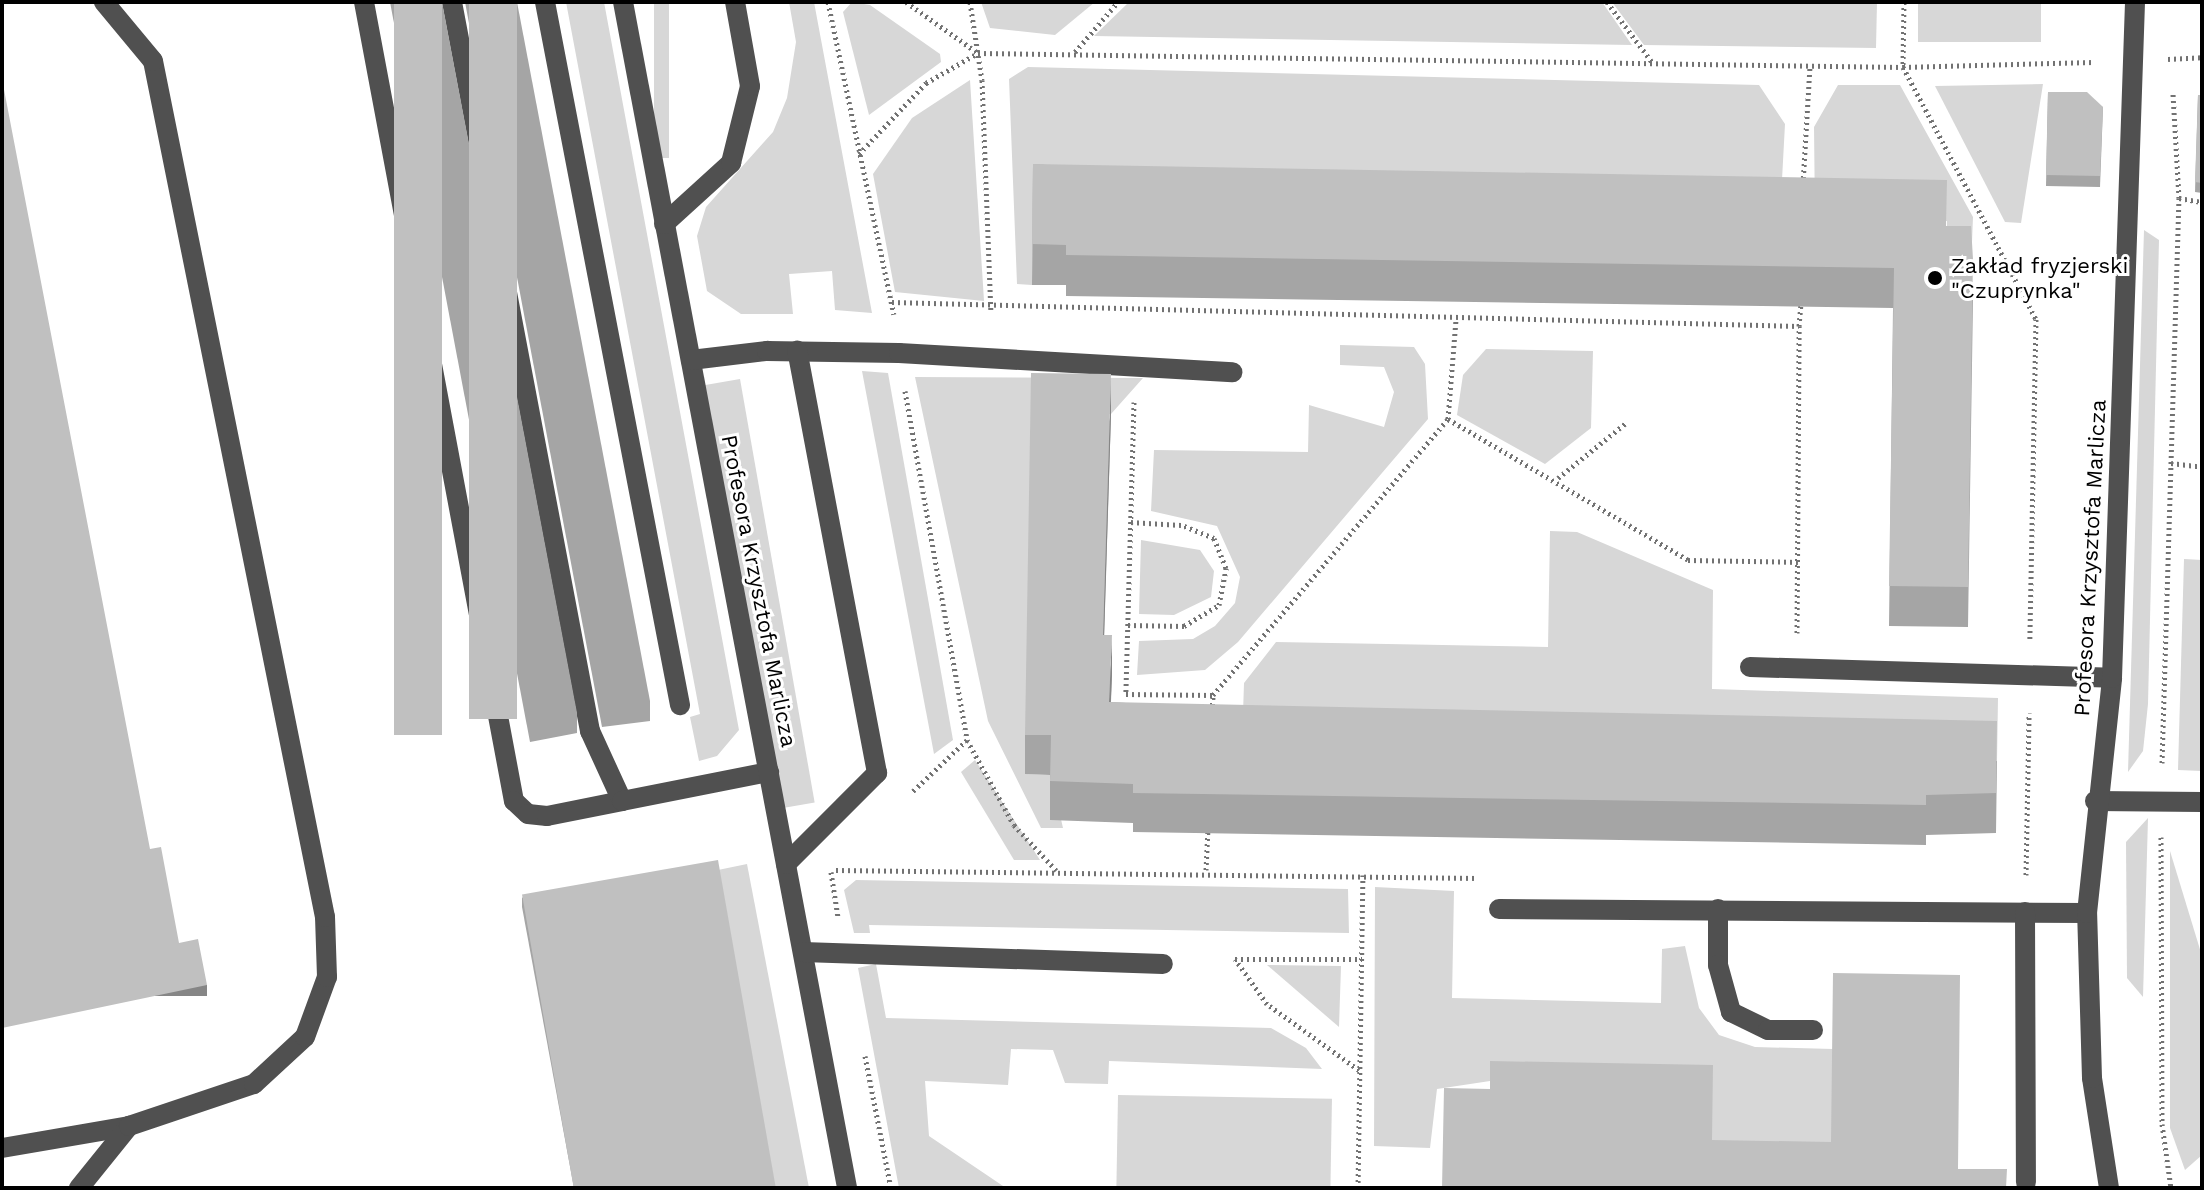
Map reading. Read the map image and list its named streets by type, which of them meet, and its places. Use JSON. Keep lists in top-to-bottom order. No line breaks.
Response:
{"streets":{"street":["Profesora Krzysztofa Marlicza"]},"places":["Zakład fryzjerski \"Czuprynka\""]}
